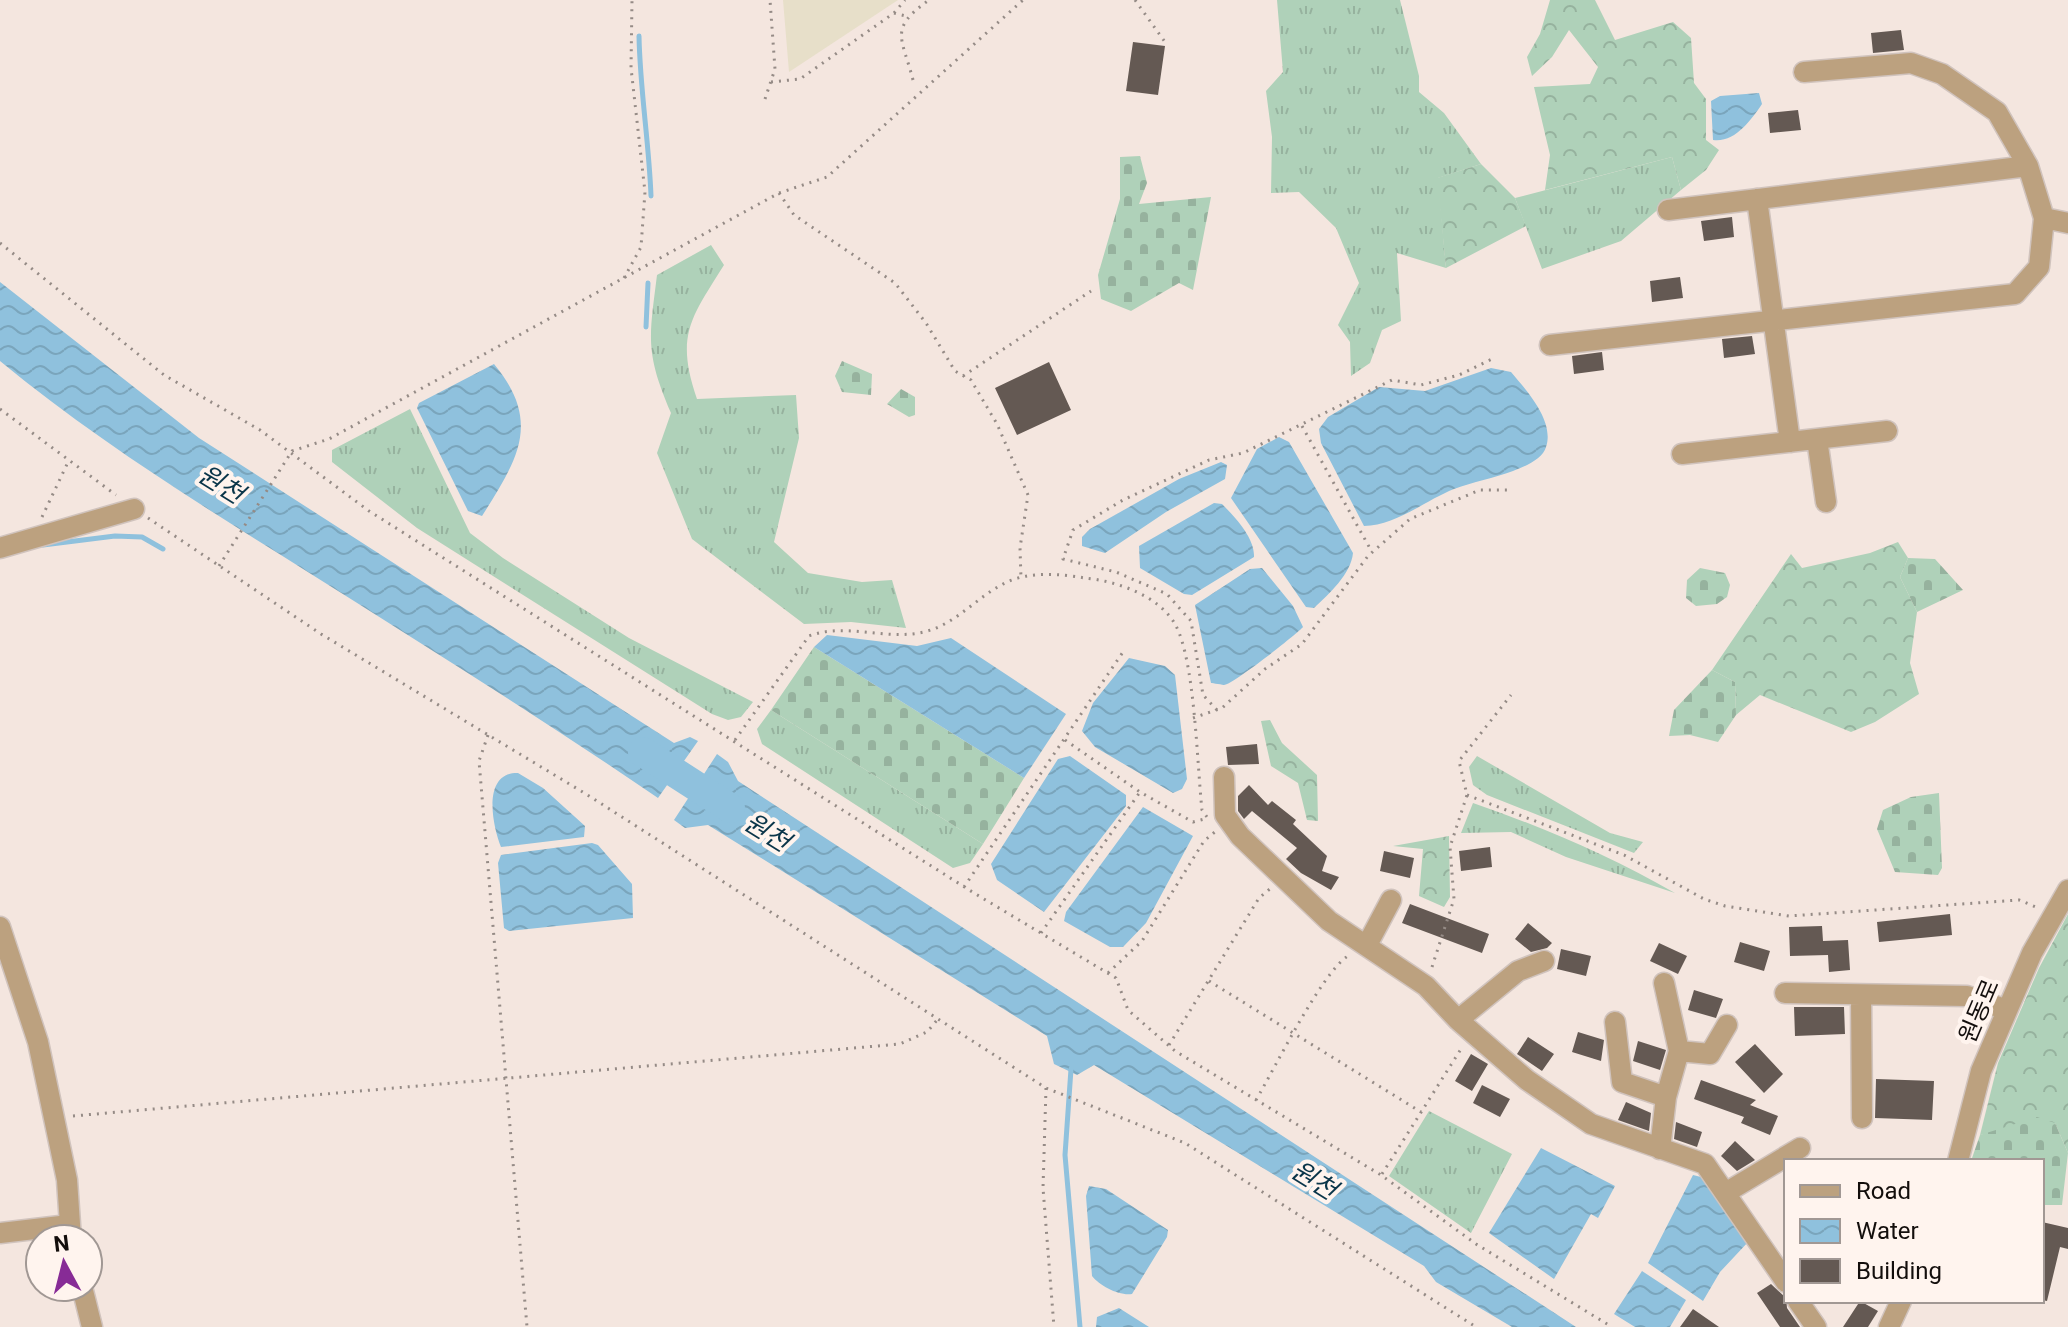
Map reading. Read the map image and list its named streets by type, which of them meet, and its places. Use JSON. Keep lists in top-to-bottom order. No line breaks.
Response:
{"streets":{"street":["원동로"]},"water":["원천"],"legend":["Road","Water","Building"],"north":"top"}
